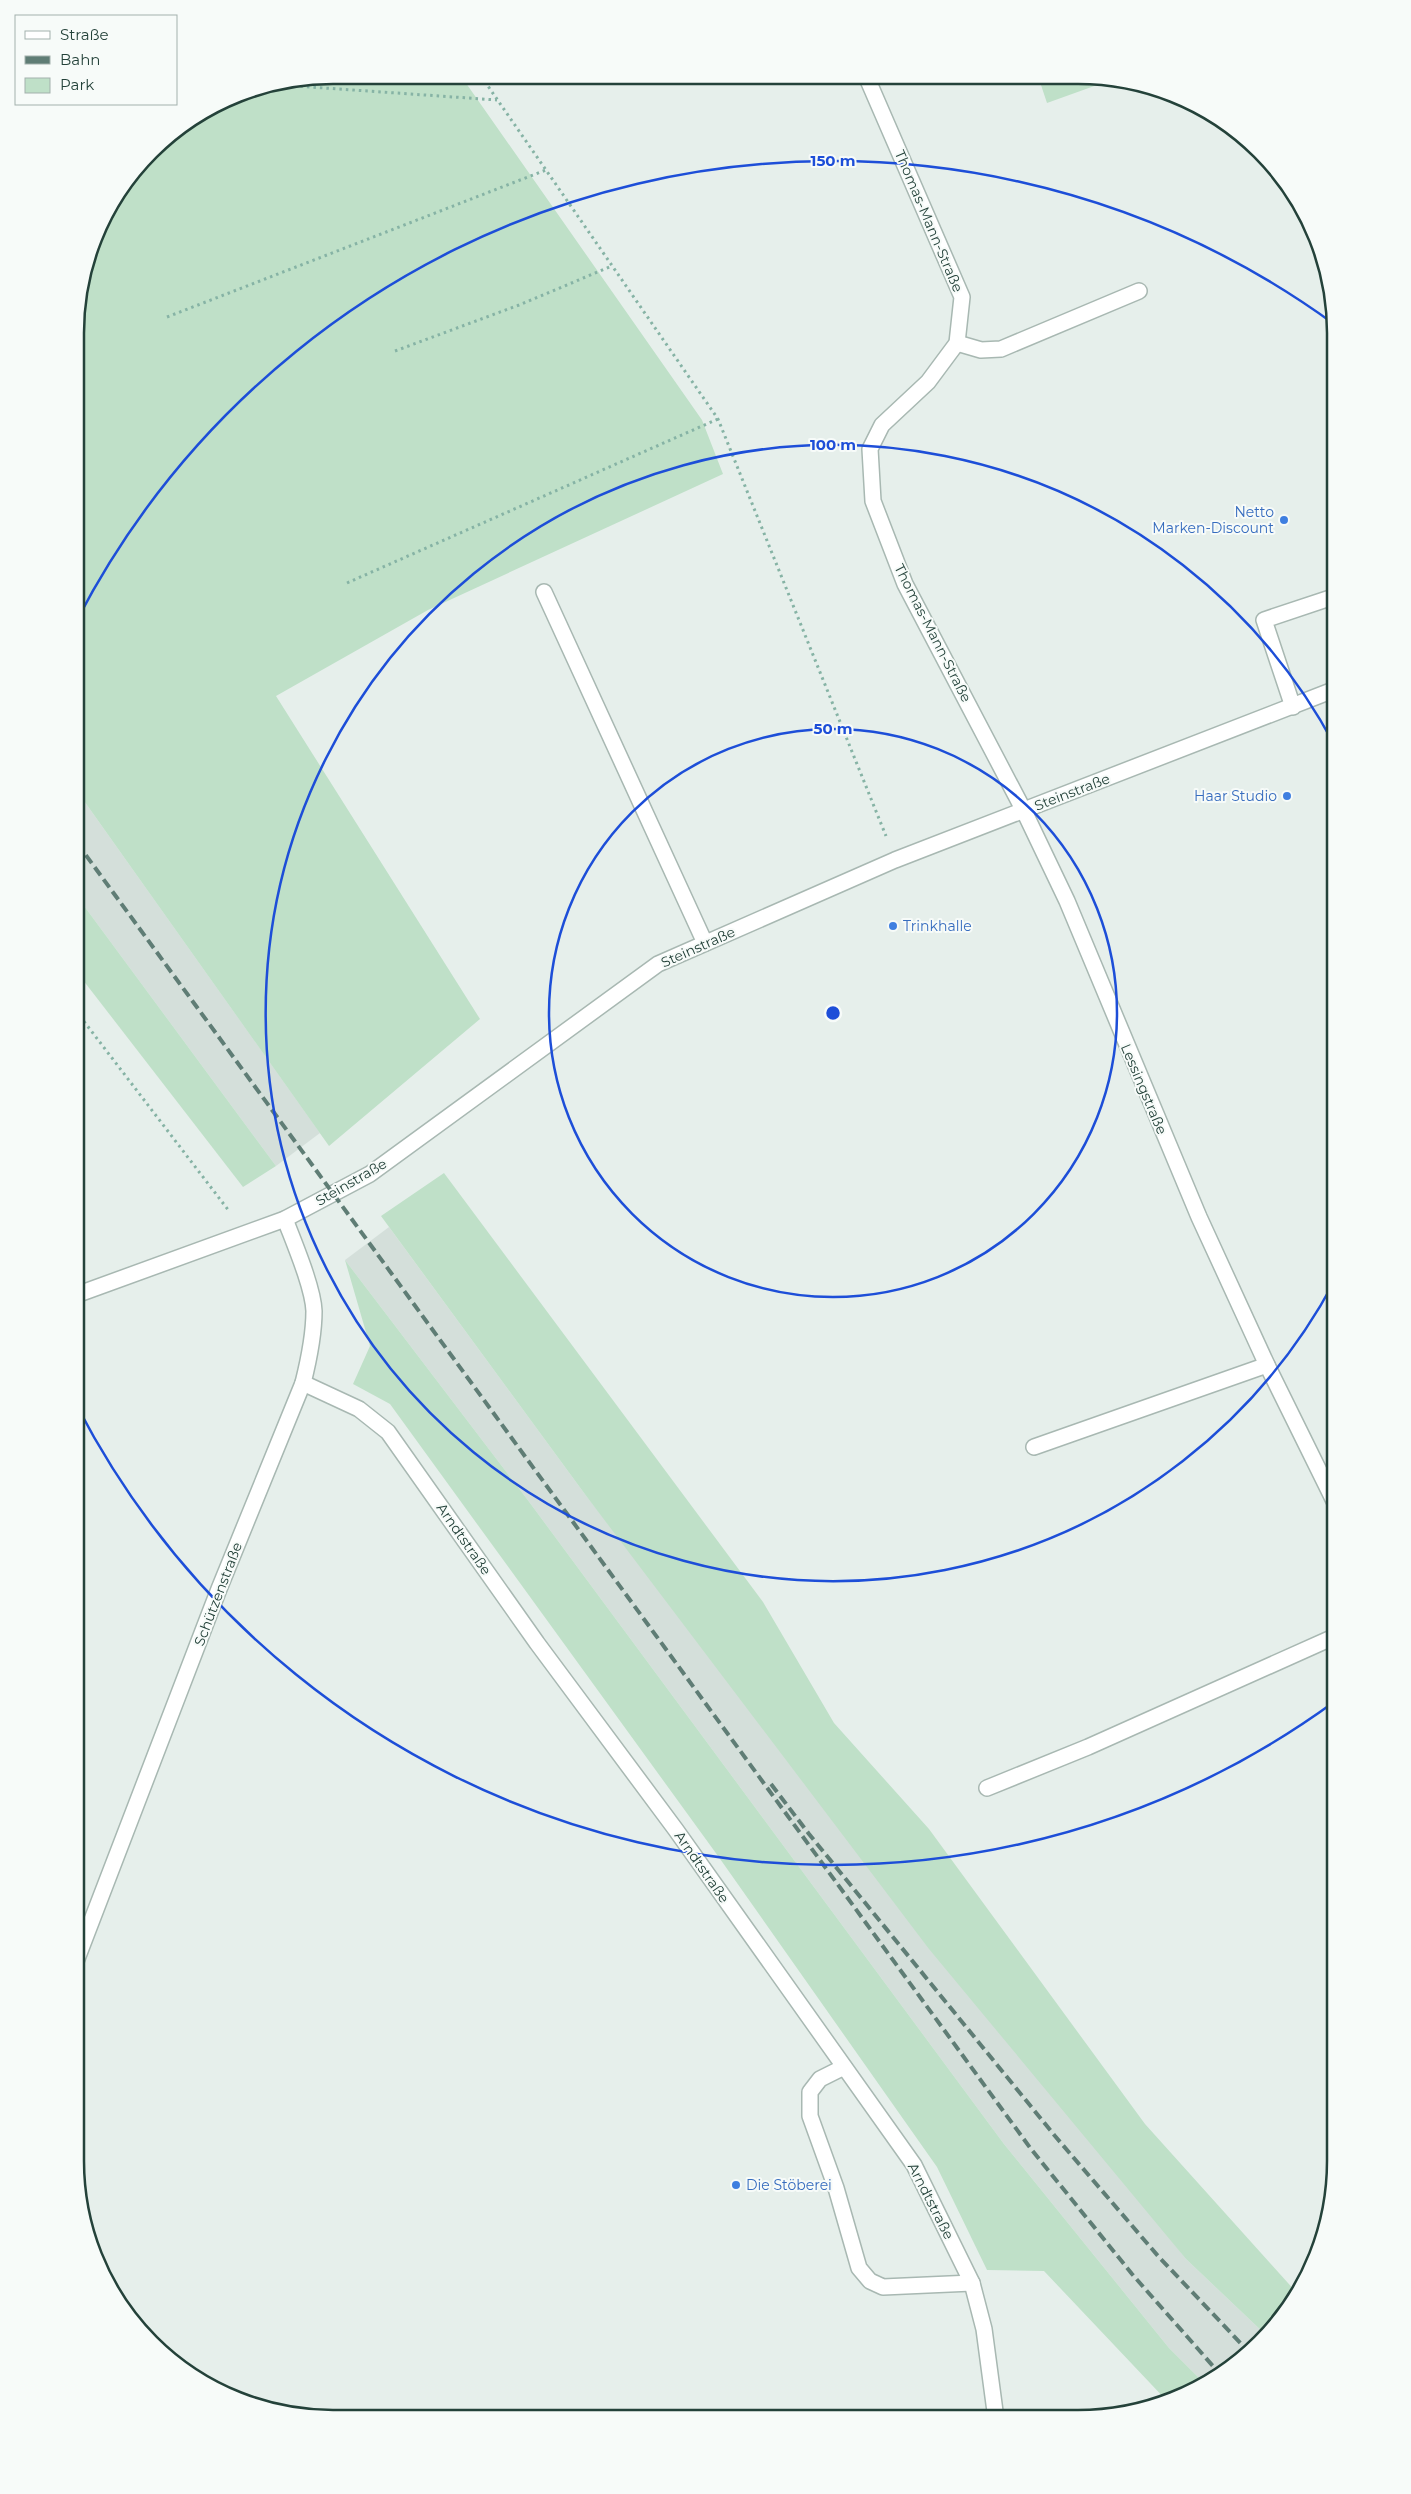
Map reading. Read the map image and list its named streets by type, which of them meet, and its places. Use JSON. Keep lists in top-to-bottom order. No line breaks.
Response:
{"streets":{"street":["Thomas-Mann-Straße","Steinstraße","Lessingstraße","Arndtstraße","Schützenstraße"]},"crossings":[["Thomas-Mann-Straße","Steinstraße"],["Thomas-Mann-Straße","Lessingstraße"],["Steinstraße","Lessingstraße"],["Steinstraße","Schützenstraße"],["Arndtstraße","Schützenstraße"]],"places":["Netto Marken-Discount","Haar Studio","Trinkhalle","Die Stöberei"],"legend":["Straße","Bahn","Park"],"rings":["150 m","100 m","50 m"]}
